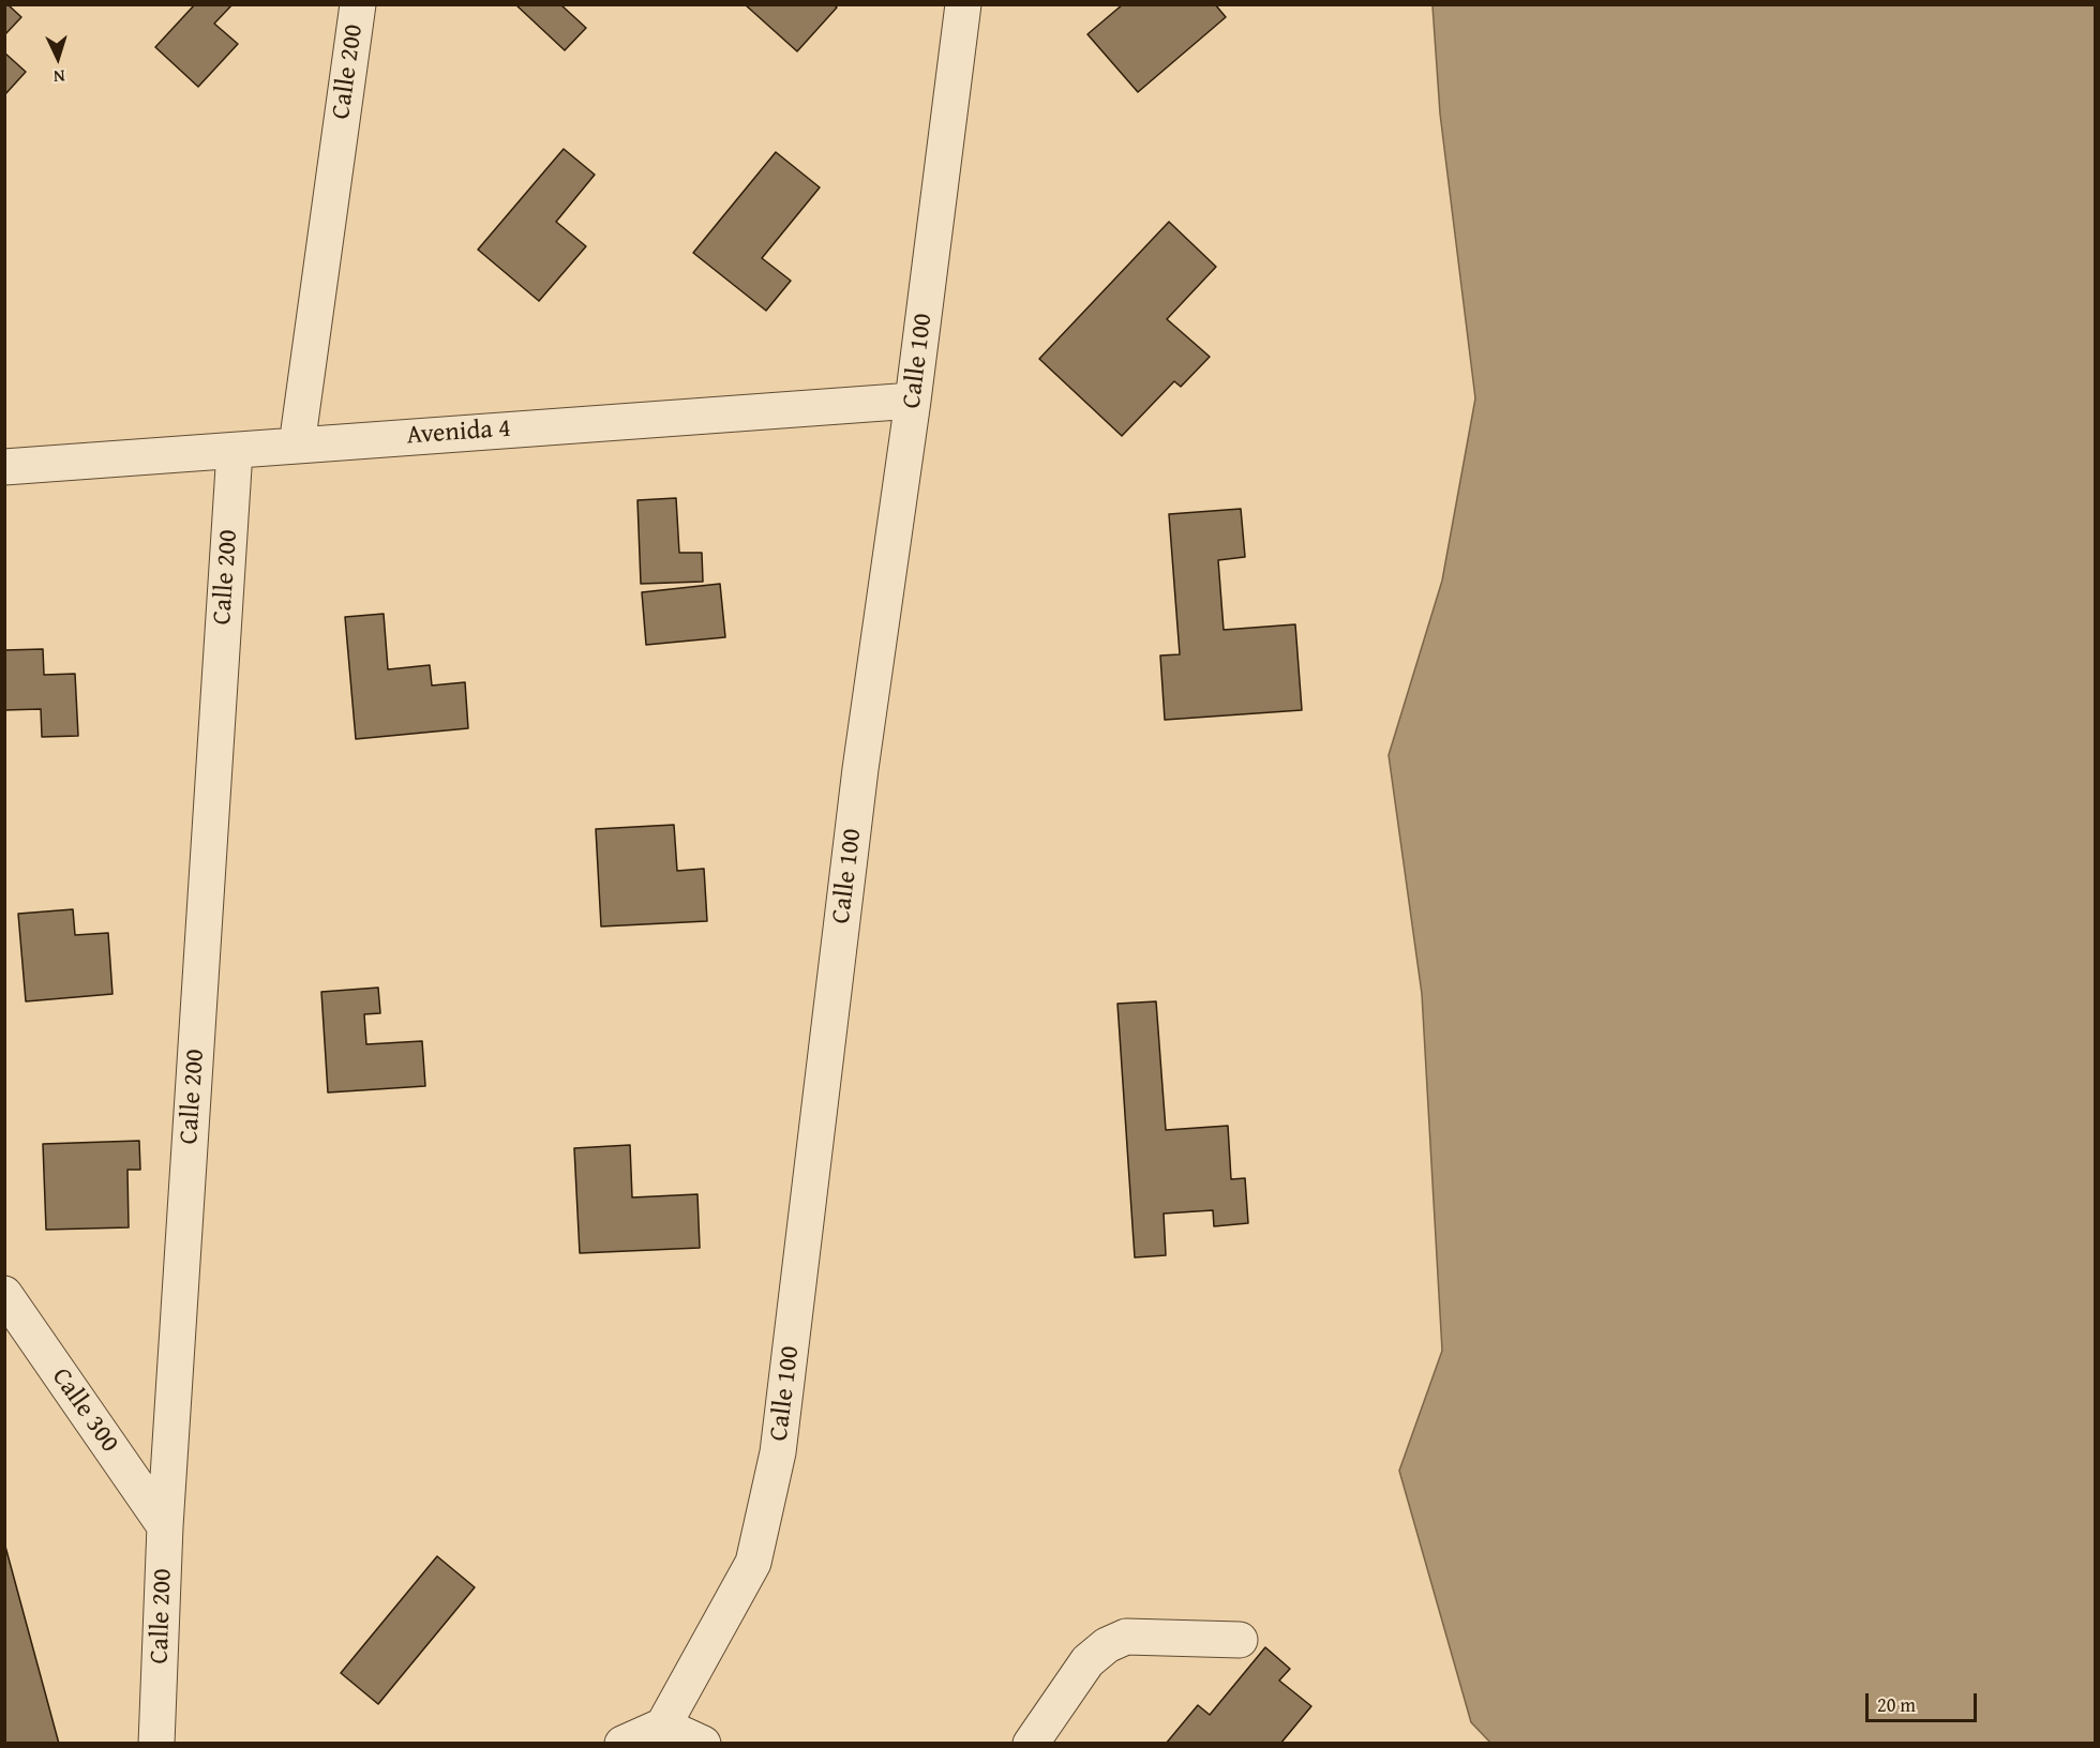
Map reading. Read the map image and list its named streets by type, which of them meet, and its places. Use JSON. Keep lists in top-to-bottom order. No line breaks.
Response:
{"streets":{"street":["Calle 200","Calle 100","Avenida 4","Calle 300"]},"crossings":[["Calle 200","Avenida 4"],["Calle 200","Calle 300"],["Calle 100","Avenida 4"]],"scale_bar":"20 m","north":"bottom"}
